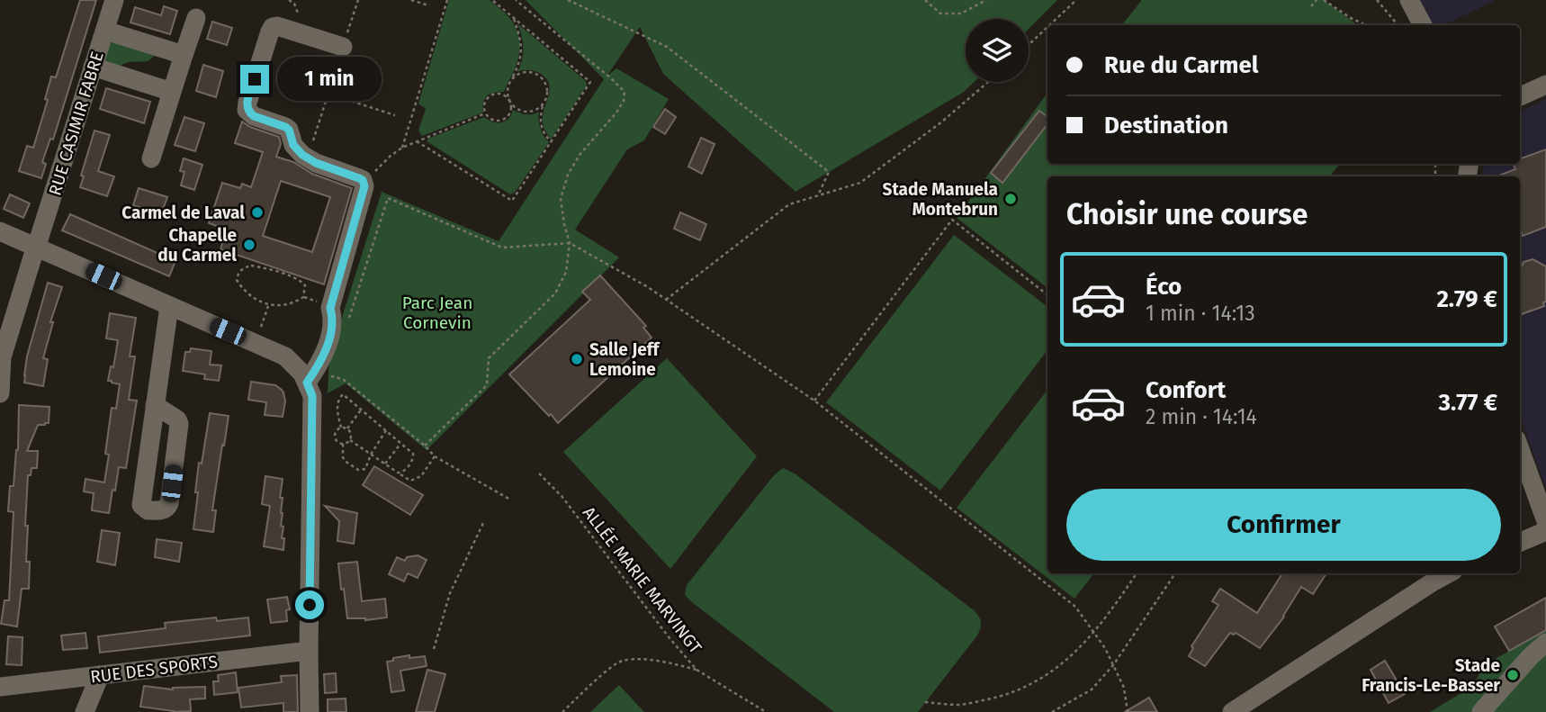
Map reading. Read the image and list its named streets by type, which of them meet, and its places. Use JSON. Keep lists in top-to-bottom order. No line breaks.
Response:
{"streets":{"street":["RUE CASIMIR FABRE","RUE DES SPORTS"],"path":["ALLÉE MARIE MARVINGT"]},"parks":["Parc Jean Cornevin"],"places":["Stade Manuela Montebrun","Carmel de Laval","Chapelle du Carmel","Salle Jeff Lemoine","Stade Francis-Le-Basser"],"page":{"banner":["Rue du Carmel","Destination"],"bubble":"1 min","heading":"Choisir une course","list":[{"name":"Éco","note":"1 min · 14:13","value":"2.79 €"},{"name":"Confort","note":"2 min · 14:14","value":"3.77 €"}],"buttons":"Confirmer"}}
